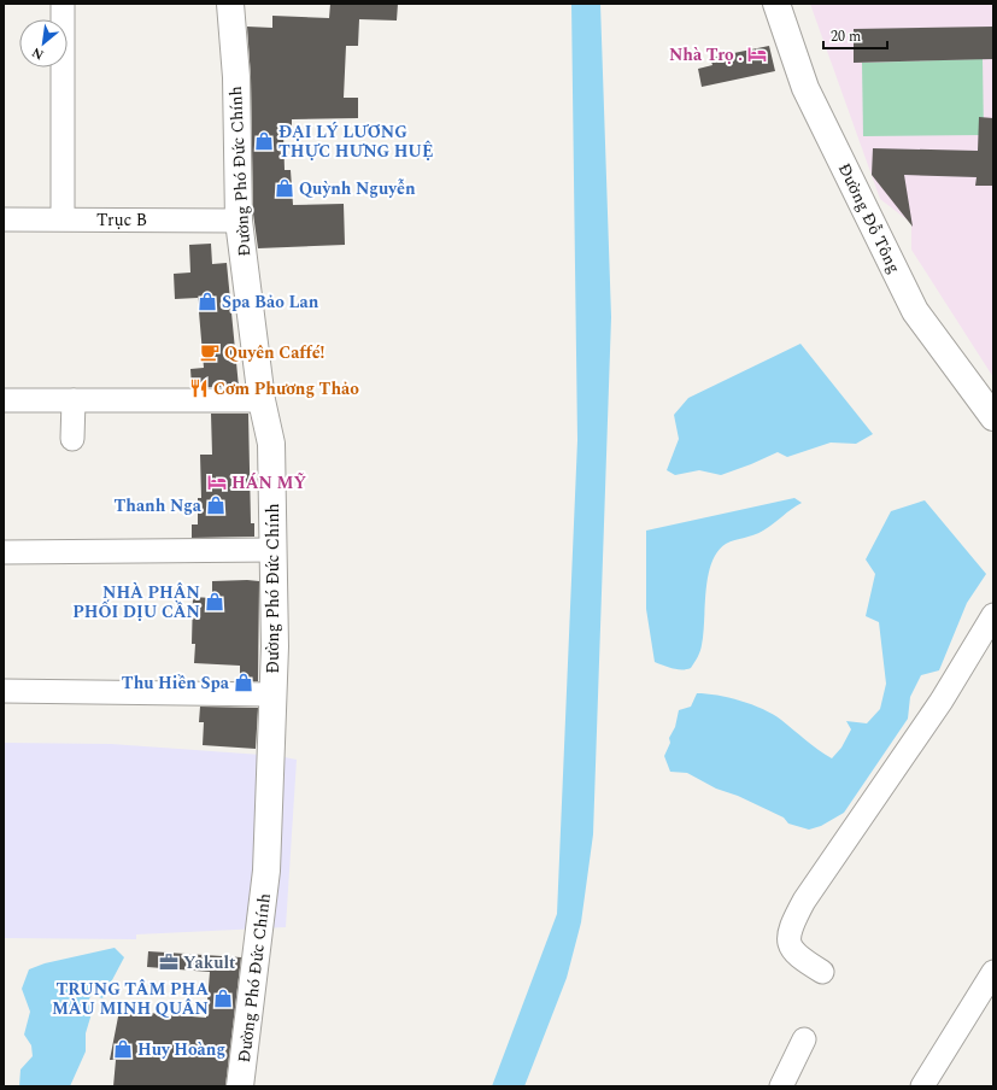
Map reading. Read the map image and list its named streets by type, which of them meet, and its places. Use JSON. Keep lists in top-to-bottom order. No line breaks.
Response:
{"streets":{"main road":["Đường Phó Đức Chính","Đường Đỗ Tông"],"street":["Trục B"]},"crossings":[["Đường Phó Đức Chính","Trục B"]],"places":{"hotel":["Nhà Trọ .","HÁN MỸ"],"shop":["ĐẠI LÝ LƯƠNG THỰC HƯNG HUỆ","Quỳnh Nguyễn","Spa Bảo Lan","Thanh Nga","NHÀ PHÂN PHỐI DỊU CẦN","Thu Hiền Spa","TRUNG TÂM PHA MÀU MINH QUÂN","Huy Hoàng"],"cafe":["Quyên Caffé!"],"restaurant":["Cơm Phương Thảo"],"office":["Yakult"]},"scale_bar":"20 m","north":"bottom left"}
